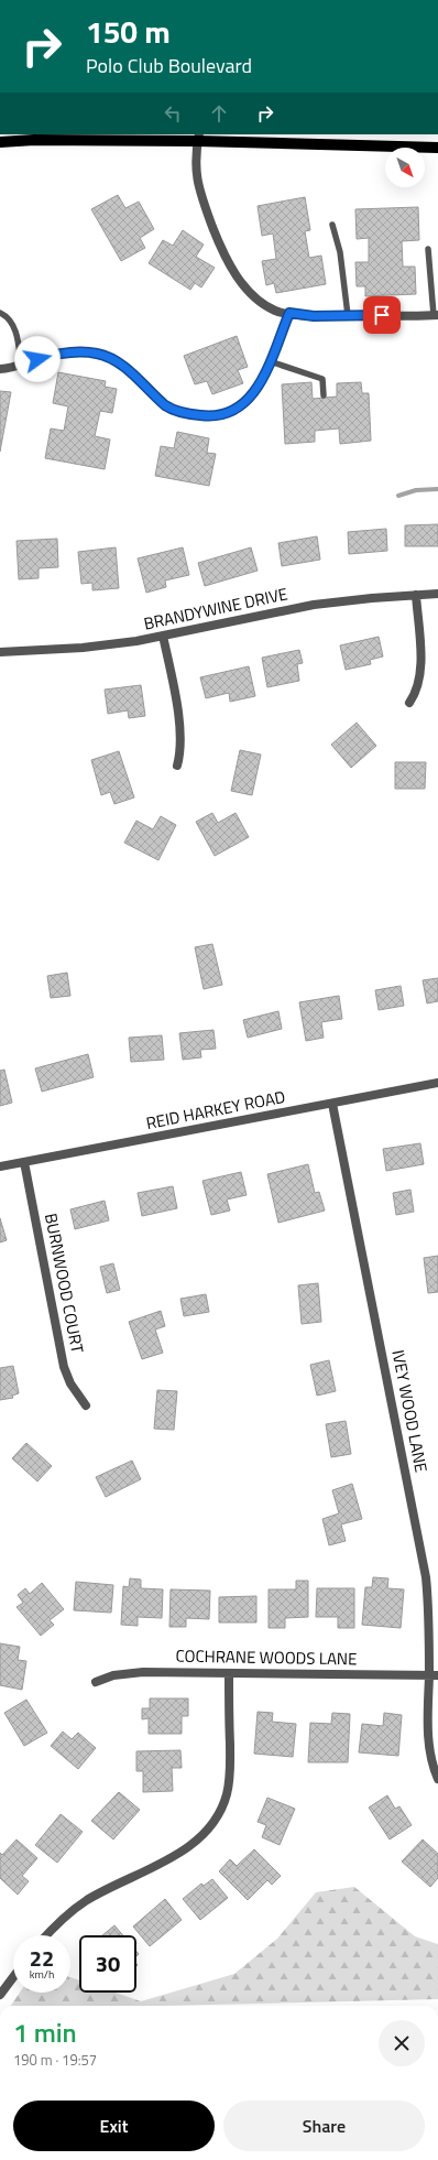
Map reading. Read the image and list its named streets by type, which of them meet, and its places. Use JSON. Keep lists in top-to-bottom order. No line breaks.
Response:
{"streets":{"street":["BRANDYWINE DRIVE","REID HARKEY ROAD","BURNWOOD COURT","IVEY WOOD LANE","COCHRANE WOODS LANE"]},"crossings":[["REID HARKEY ROAD","BURNWOOD COURT"],["REID HARKEY ROAD","IVEY WOOD LANE"],["IVEY WOOD LANE","COCHRANE WOODS LANE"]],"north":"bottom right","page":{"turn":["150 m","Polo Club Boulevard"],"speed":"22 km/h","limit":"30","heading":["1 min","190 m · 19:57"],"buttons":["Exit","Share"]}}
